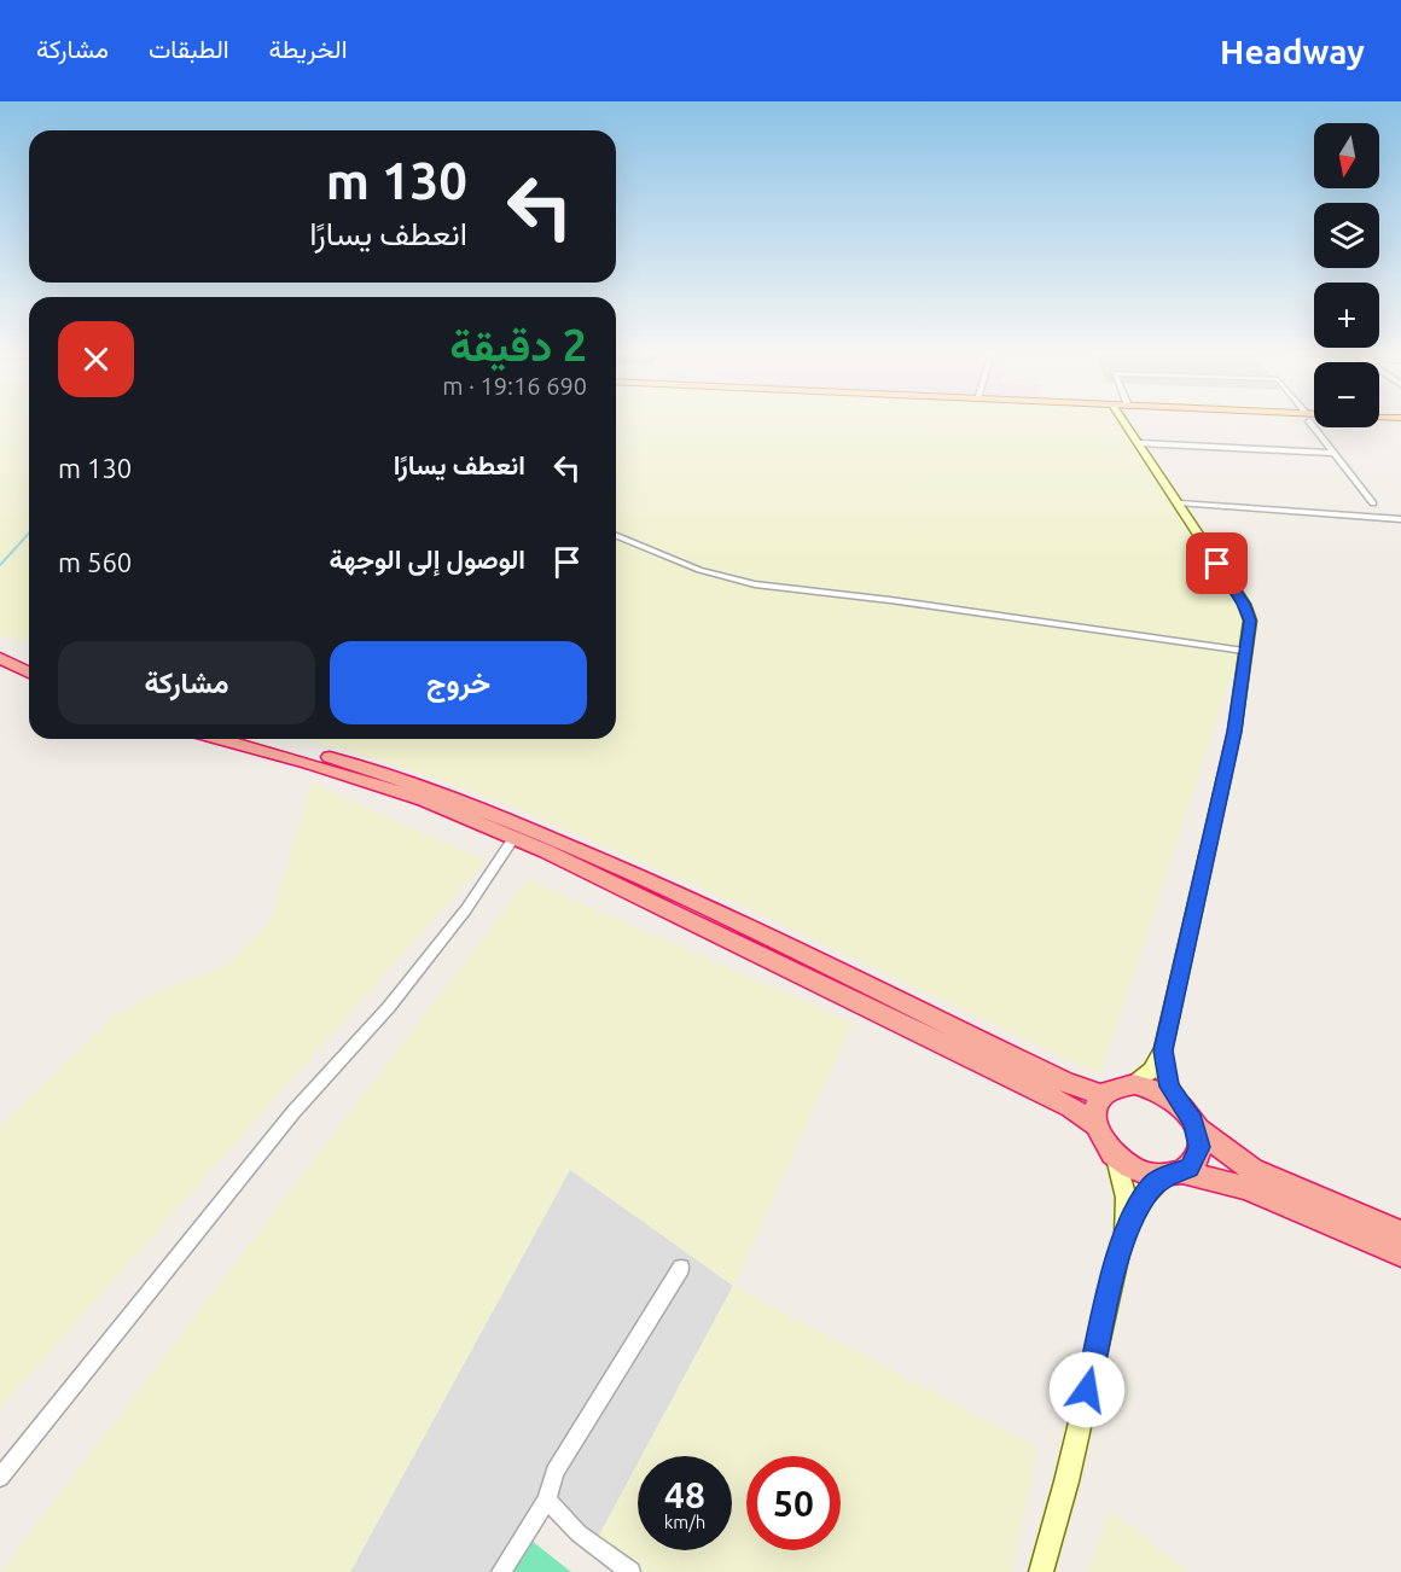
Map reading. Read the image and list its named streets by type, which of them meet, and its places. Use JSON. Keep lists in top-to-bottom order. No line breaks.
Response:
{"north":"bottom","page":{"header":"Headway","nav":["الخريطة","الطبقات","مشاركة"],"map_buttons":["+","−"],"turn":["130 m","انعطف يسارًا"],"heading":["2 دقيقة","690 m · 19:16"],"list":[{"name":"انعطف يسارًا","value":"130 m"},{"name":"الوصول إلى الوجهة","value":"560 m"}],"buttons":["خروج","مشاركة"],"speed":"48 km/h","limit":"50"}}
